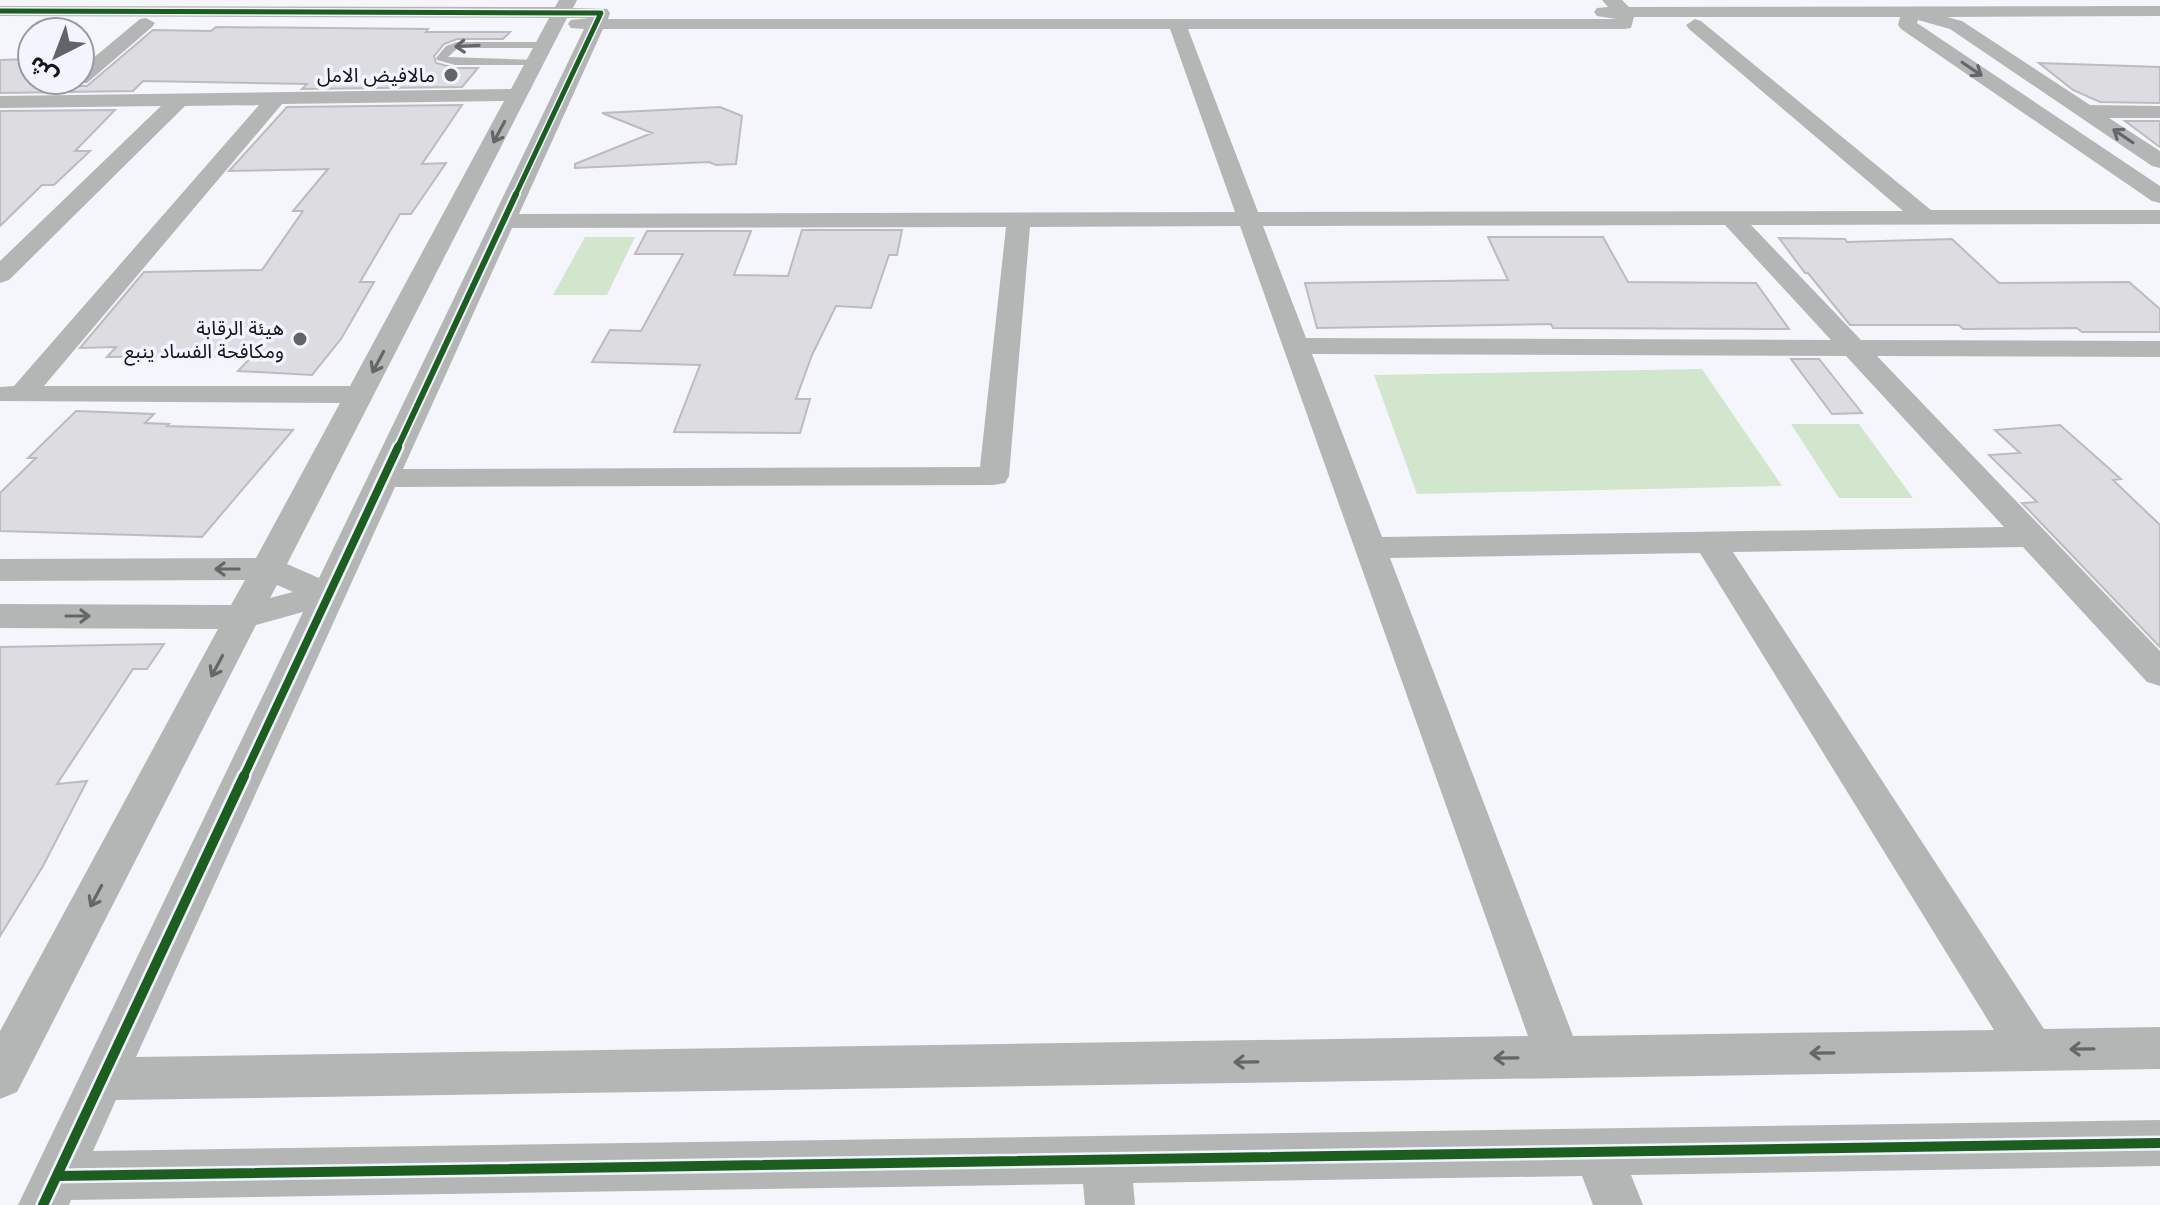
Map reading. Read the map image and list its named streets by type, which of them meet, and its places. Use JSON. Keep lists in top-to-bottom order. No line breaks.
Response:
{"places":["مالافيض الامل","هيئة الرقابة ومكافحة الفساد ينبع"],"north":"bottom left"}
